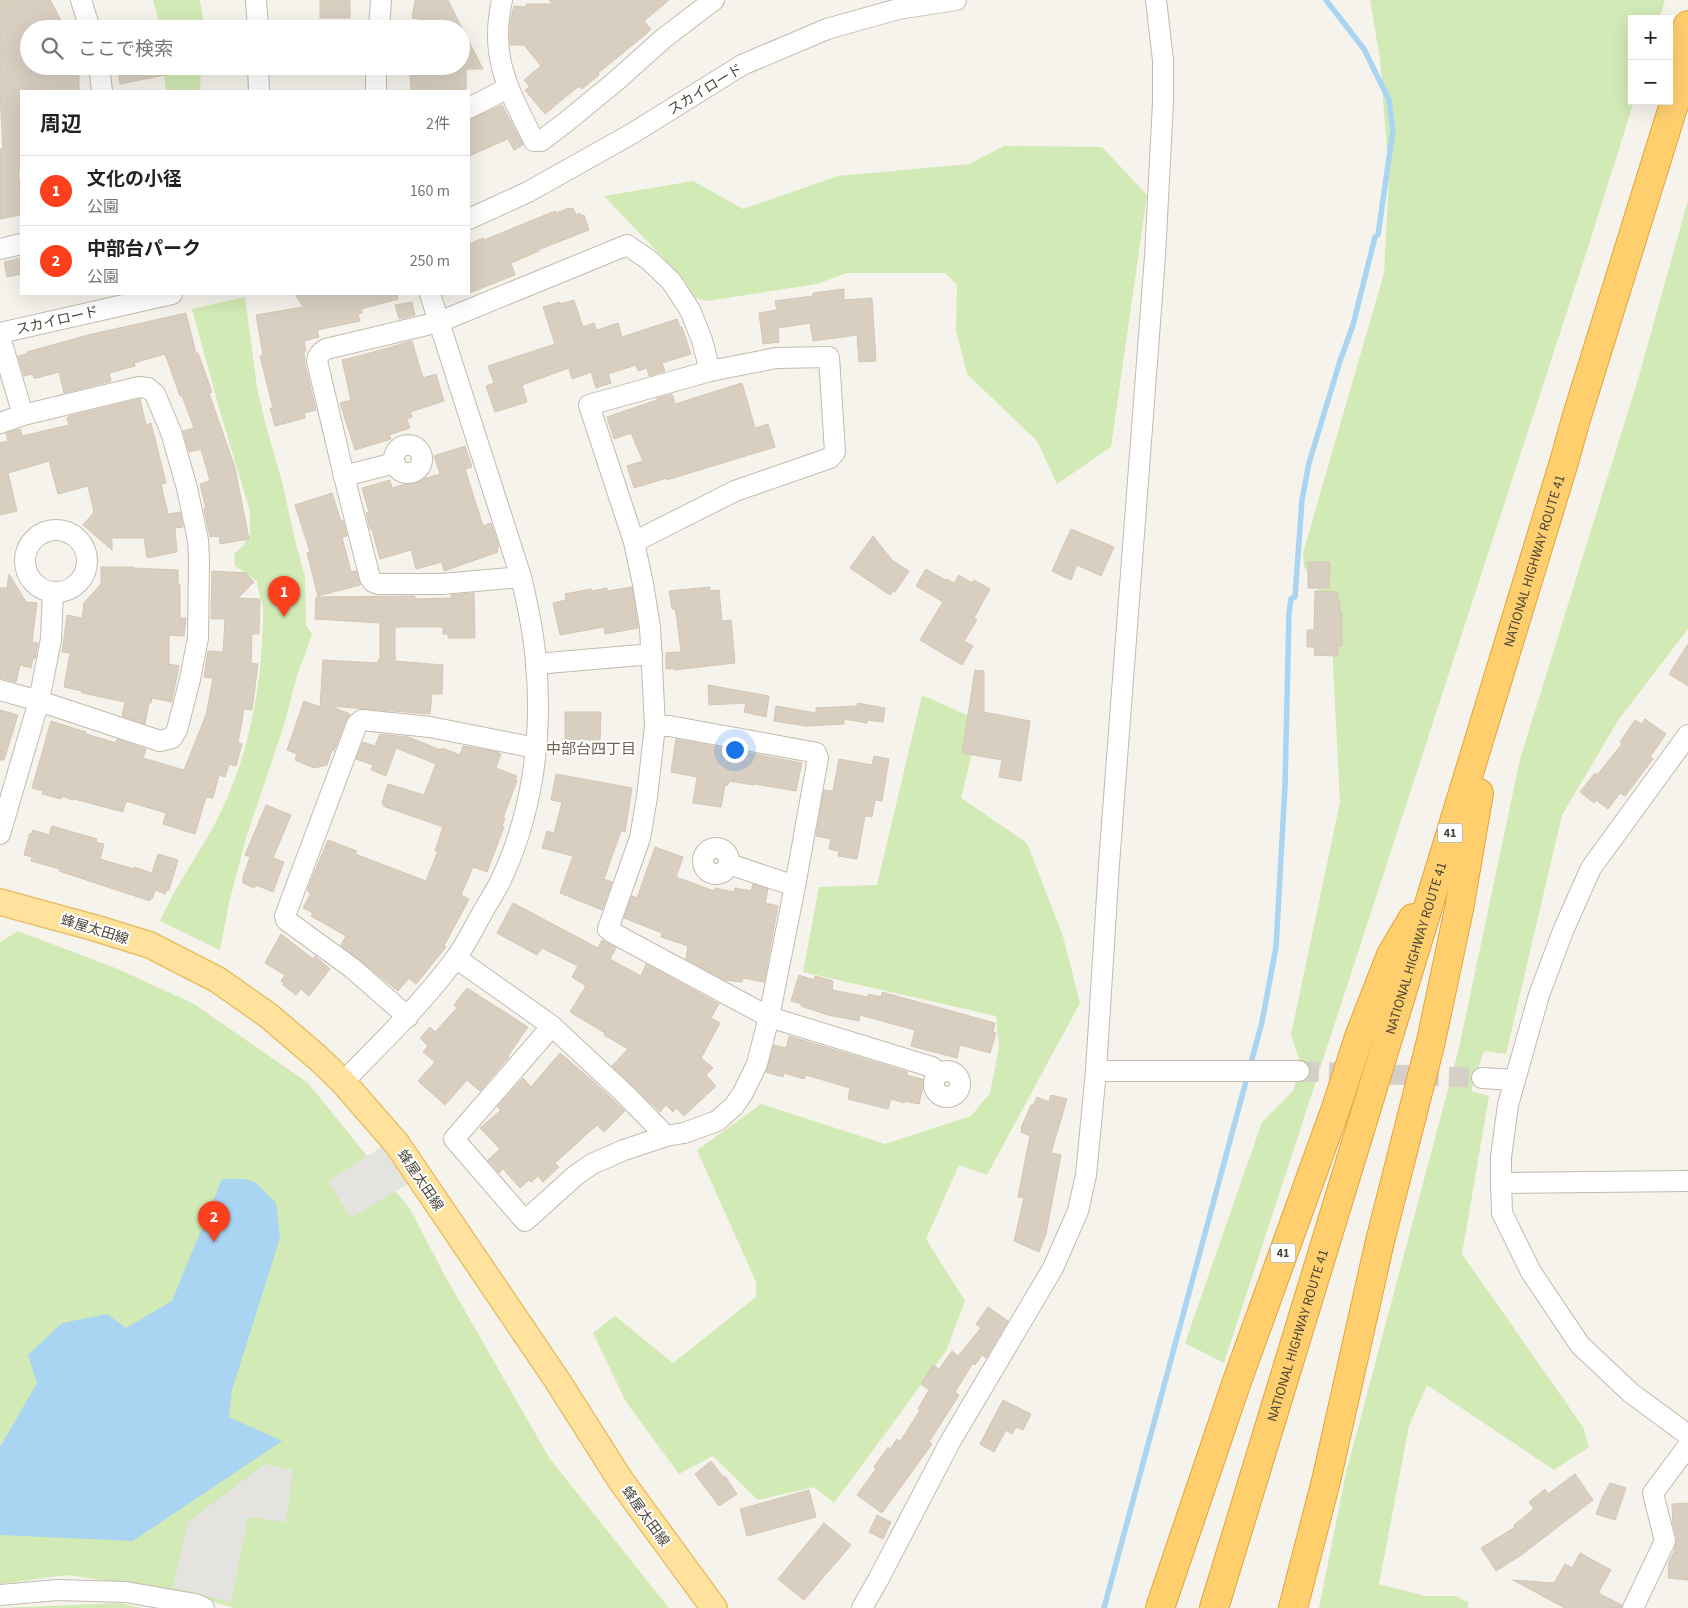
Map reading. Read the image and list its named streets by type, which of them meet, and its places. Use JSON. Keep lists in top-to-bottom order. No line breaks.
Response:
{"streets":{"highway":["NATIONAL HIGHWAY ROUTE 41","41"],"main road":["蜂屋太田線"],"street":["スカイロード"]},"crossings":[["NATIONAL HIGHWAY ROUTE 41","41"]],"districts":["中部台四丁目"],"page":{"map_buttons":["+","−"],"search":"ここで検索","heading":["周辺","2件"],"list":[{"mark":"1","name":"文化の小径","note":"公園","value":"160 m"},{"mark":"2","name":"中部台パーク","note":"公園","value":"250 m"}],"pins":["1","2"]}}
